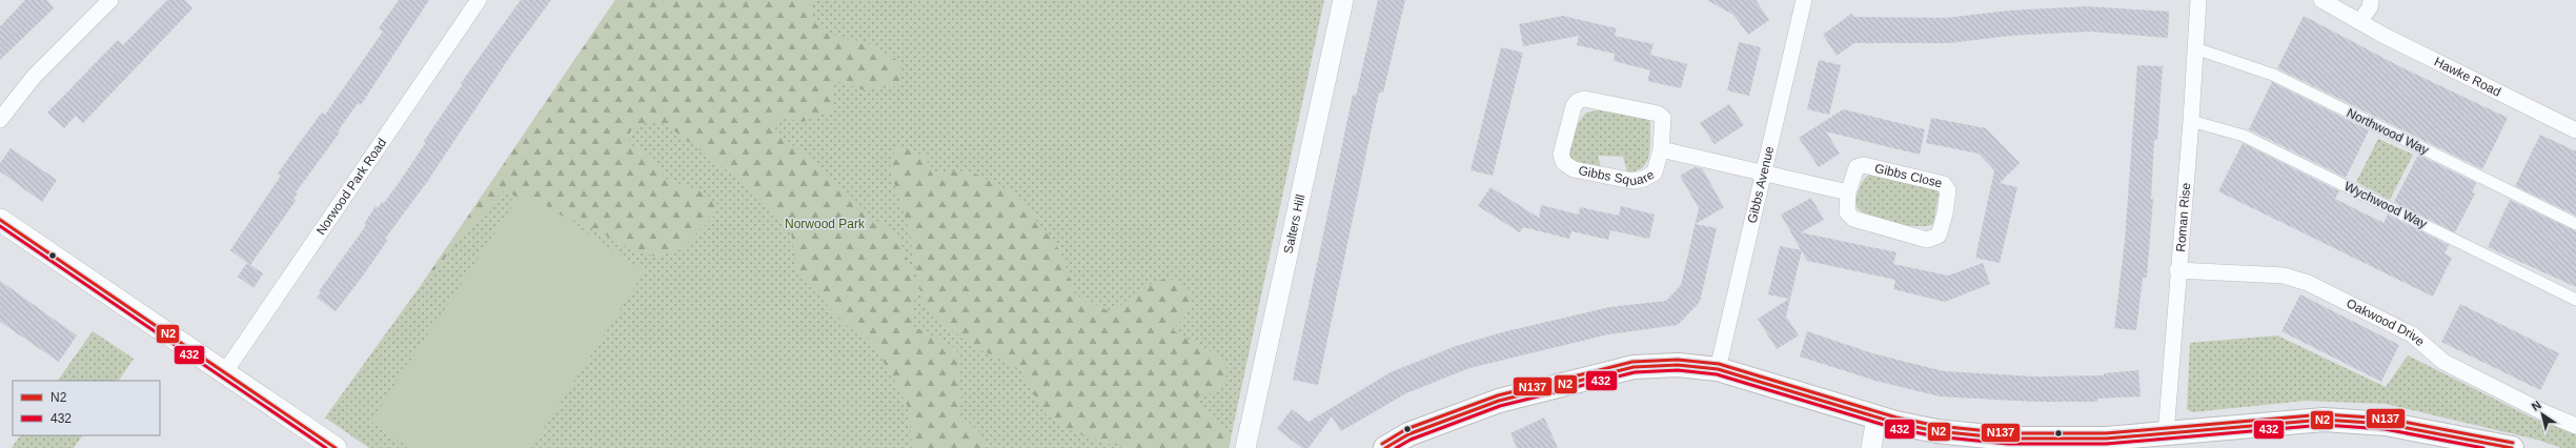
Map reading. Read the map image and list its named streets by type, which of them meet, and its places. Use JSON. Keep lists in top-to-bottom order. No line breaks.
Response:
{"streets":{"street":["Hawke Road","Northwood Way","Gibbs Square","Gibbs Close","Gibbs Avenue","Norwood Park Road","Wychwood Way","Roman Rise","Salters Hill","Oakwood Drive"]},"crossings":[["Northwood Way","Roman Rise"],["Gibbs Square","Gibbs Avenue"],["Wychwood Way","Roman Rise"],["Roman Rise","Oakwood Drive"]],"parks":["Norwood Park"],"lines":["transit line N2","transit line 432","transit line N137"],"legend":["N2","432"],"north":"top left"}
